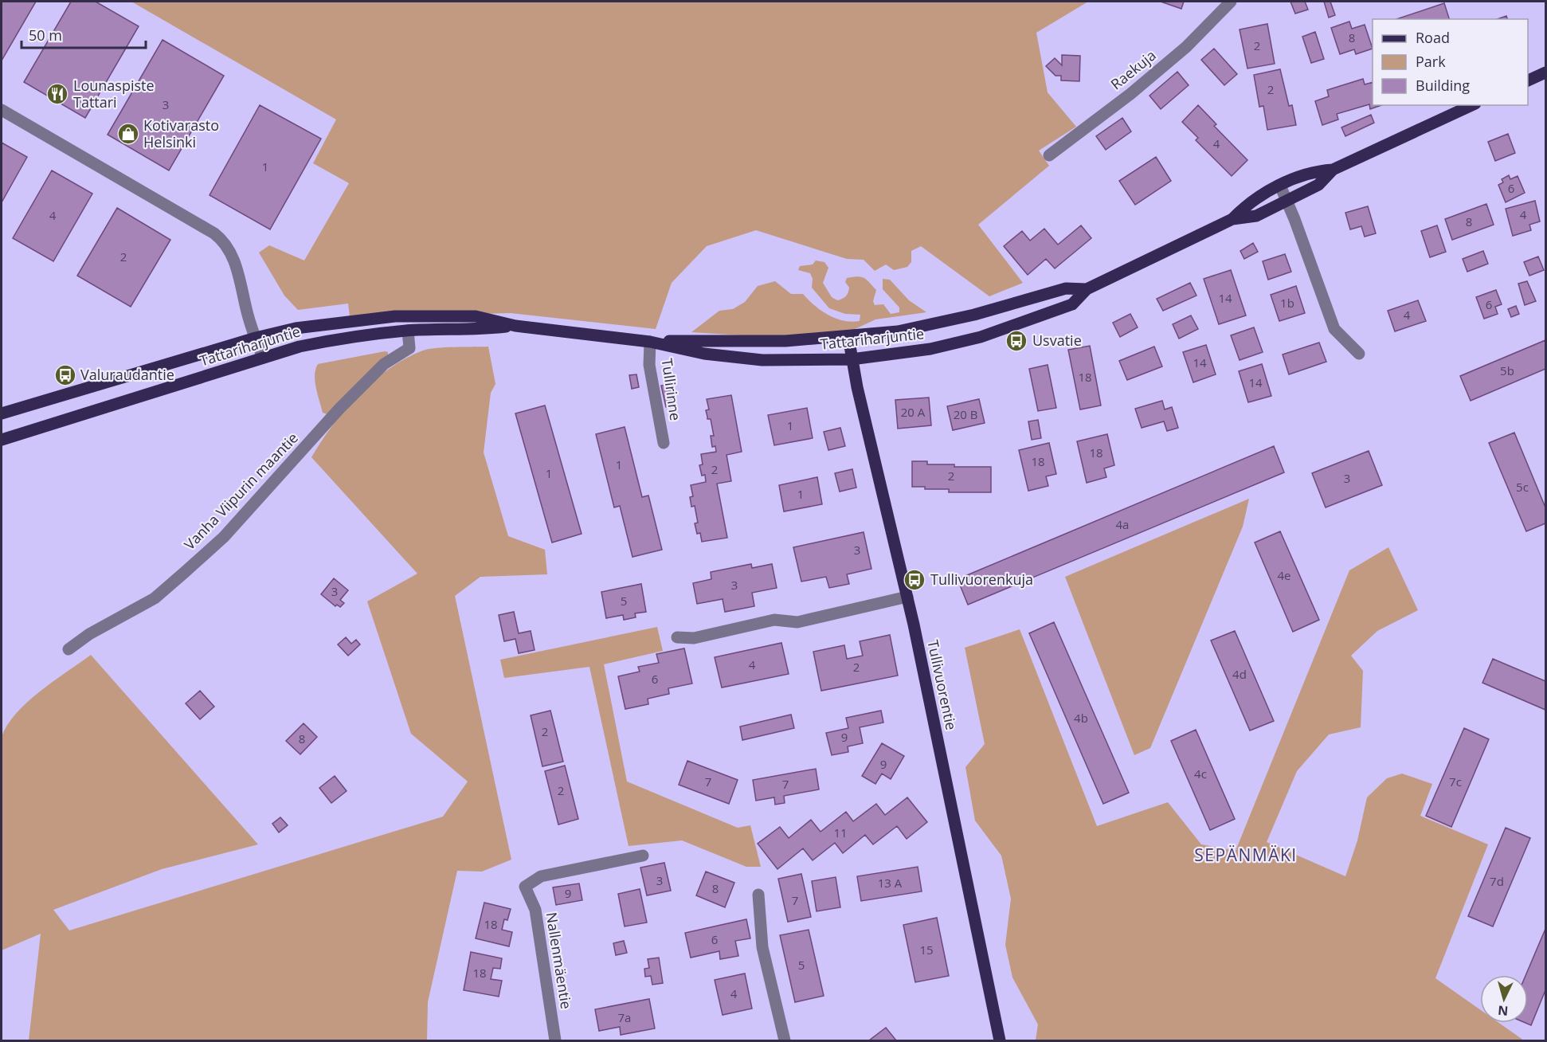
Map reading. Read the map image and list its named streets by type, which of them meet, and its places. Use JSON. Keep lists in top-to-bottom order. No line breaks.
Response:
{"streets":{"main road":["Tattariharjuntie","Tullivuorentie"],"street":["Raekuja","Tullirinne","Vanha Viipurin maantie","Nallenmäentie"]},"crossings":[["Tattariharjuntie","Tullirinne"],["Tattariharjuntie","Vanha Viipurin maantie"],["Tattariharjuntie","Tullivuorentie"]],"districts":["SEPÄNMÄKI"],"places":{"restaurant":["Lounaspiste Tattari"],"shop":["Kotivarasto Helsinki"],"bus stop":["Usvatie","Valuraudantie","Tullivuorenkuja"]},"house_numbers":["8","2","2","3","4","1","6","4","4","8","2","14","1b","6","4","14","5b","18","14","20 A","20 B","1","18","18","1","2","1","2","3","5c","1","4a","3","4e","3","3","5","4","2","4d","6","4b","2","9","8","9","4c","7","7c","7","2","11","3","7d","13 A","8","9","7","18","6","15","5","18","4","7a"],"legend":["Road","Park","Building"],"scale_bar":"50 m","north":"bottom"}
